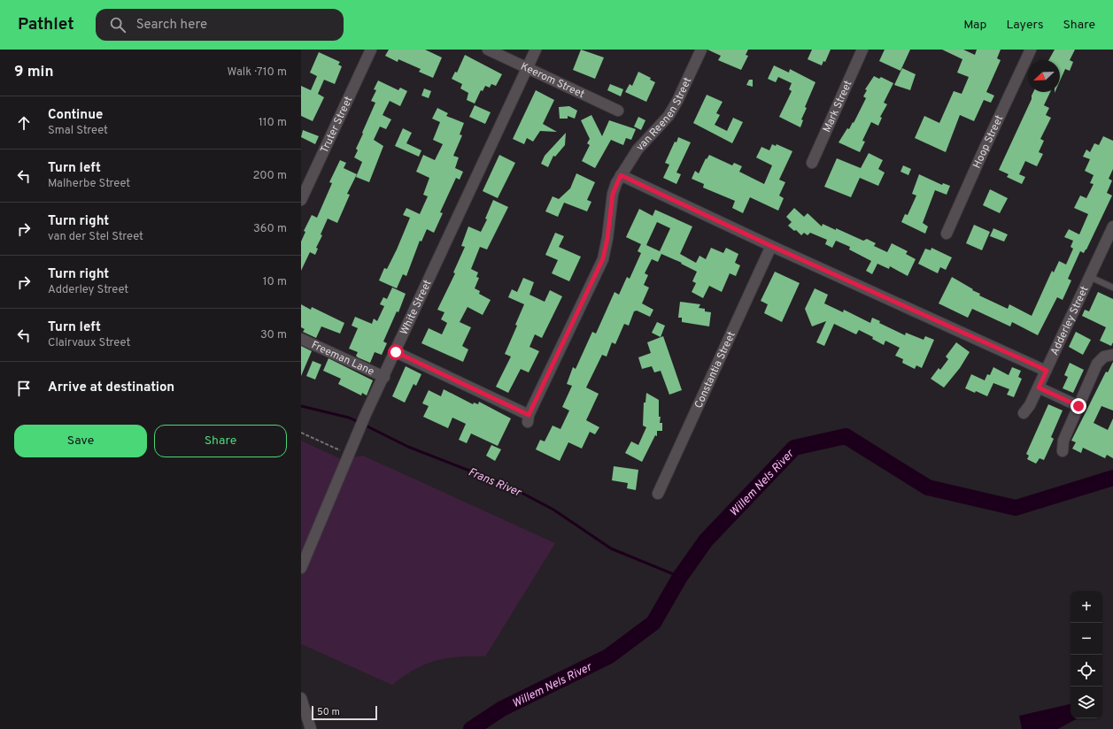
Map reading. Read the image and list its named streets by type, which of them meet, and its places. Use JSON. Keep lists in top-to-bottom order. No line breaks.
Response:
{"streets":{"street":["Keerom Street","Mark Street","van Reenen Street","Truter Street","Hoop Street","White Street","Adderley Street","Freeman Lane","Constantia Street"]},"crossings":[["Keerom Street","White Street"],["van Reenen Street","White Street"],["White Street","Freeman Lane"]],"water":["Frans River","Willem Nels River"],"scale_bar":"50 m","north":"bottom left","page":{"header":"Pathlet","search":"Search here","nav":["Map","Layers","Share"],"heading":["9 min","Walk · 710 m"],"list":[["Continue","Smal Street","110 m"],["Turn left","Malherbe Street","200 m"],["Turn right","van der Stel Street","360 m"],["Turn right","Adderley Street","10 m"],["Turn left","Clairvaux Street","30 m"],"Arrive at destination"],"buttons":["Save","Share"],"map_buttons":["+","−"],"scale":"50 m"}}
